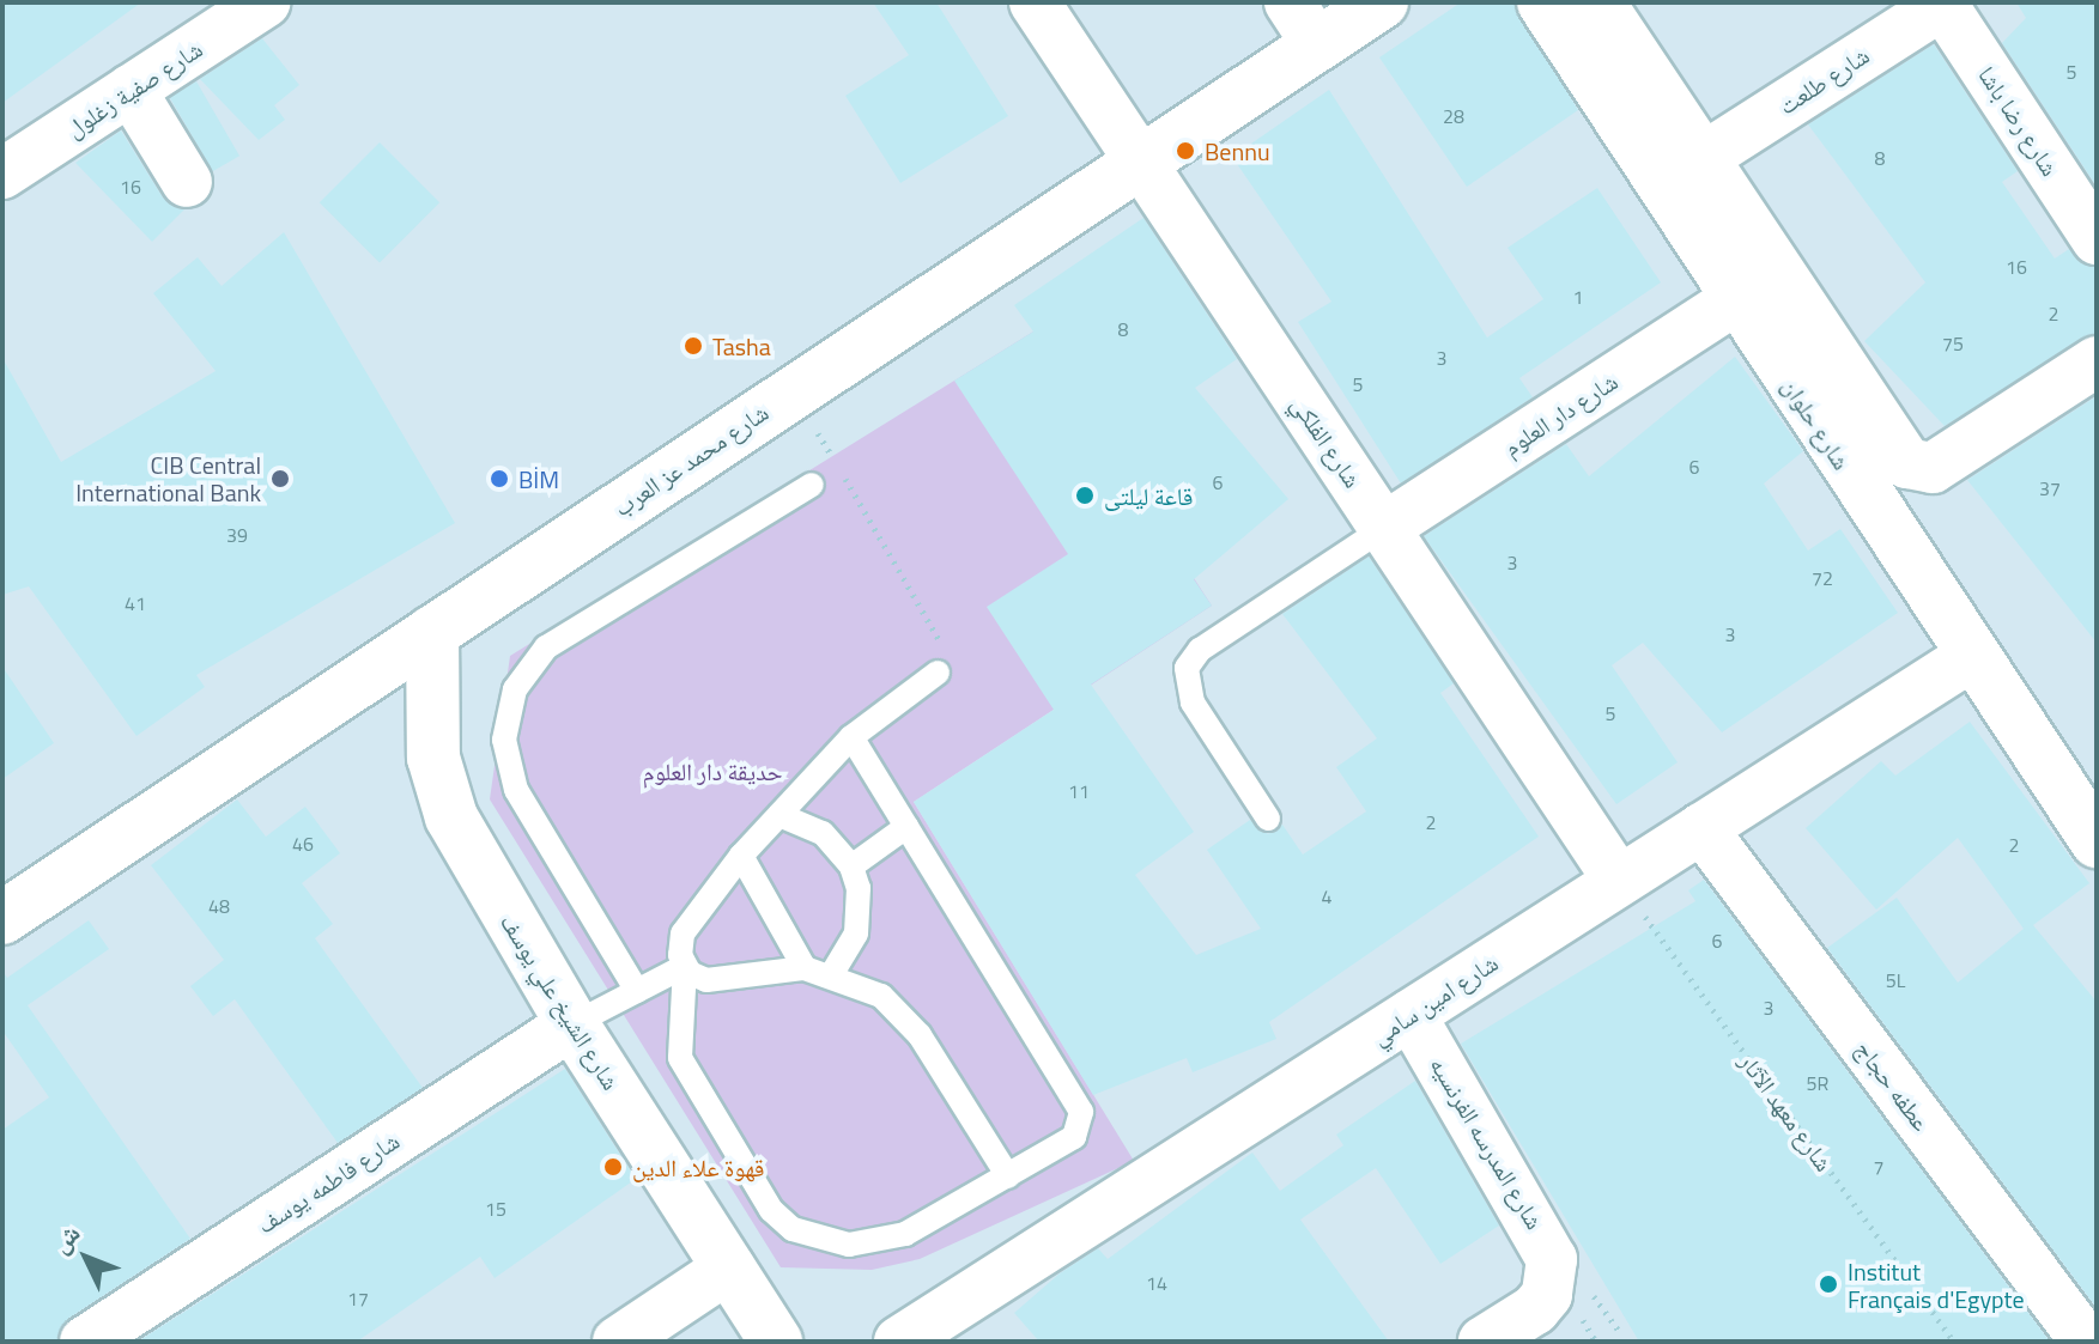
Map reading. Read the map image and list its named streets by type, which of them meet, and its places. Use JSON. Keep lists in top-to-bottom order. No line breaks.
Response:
{"streets":{"street":["شارع طلعت","شارع صفية زغلول","شارع رضا باشا","شارع دار العلوم","شارع حلوان","شارع الفلكي","شارع محمد عز العرب","شارع امين سامي","شارع الشيخ علي يوسف","عطفه حجاج","شارع المدرسه الفرنسيه","شارع فاطمه يوسف"],"path":["شارع معهد الآثار"]},"crossings":[["شارع طلعت","شارع رضا باشا"],["شارع دار العلوم","شارع حلوان"],["شارع دار العلوم","شارع الفلكي"],["شارع حلوان","شارع امين سامي"],["شارع الفلكي","شارع محمد عز العرب"],["شارع الفلكي","شارع امين سامي"],["شارع الفلكي","شارع معهد الآثار"],["شارع محمد عز العرب","شارع الشيخ علي يوسف"],["شارع امين سامي","عطفه حجاج"],["شارع امين سامي","شارع معهد الآثار"],["شارع امين سامي","شارع المدرسه الفرنسيه"],["شارع الشيخ علي يوسف","شارع فاطمه يوسف"]],"parks":["حديقة دار العلوم"],"places":["Bennu","Tasha","CIB Central International Bank","BİM","قاعة ليلتى","قهوة علاء الدين","Institut Français d'Egypte"],"house_numbers":["5","28","8","16","16","1","2","8","75","3","5","6","6","37","39","3","72","41","3","5","11","2","46","2","4","48","6","5L","3","5R","7","15","14","17"],"north":"top left"}
